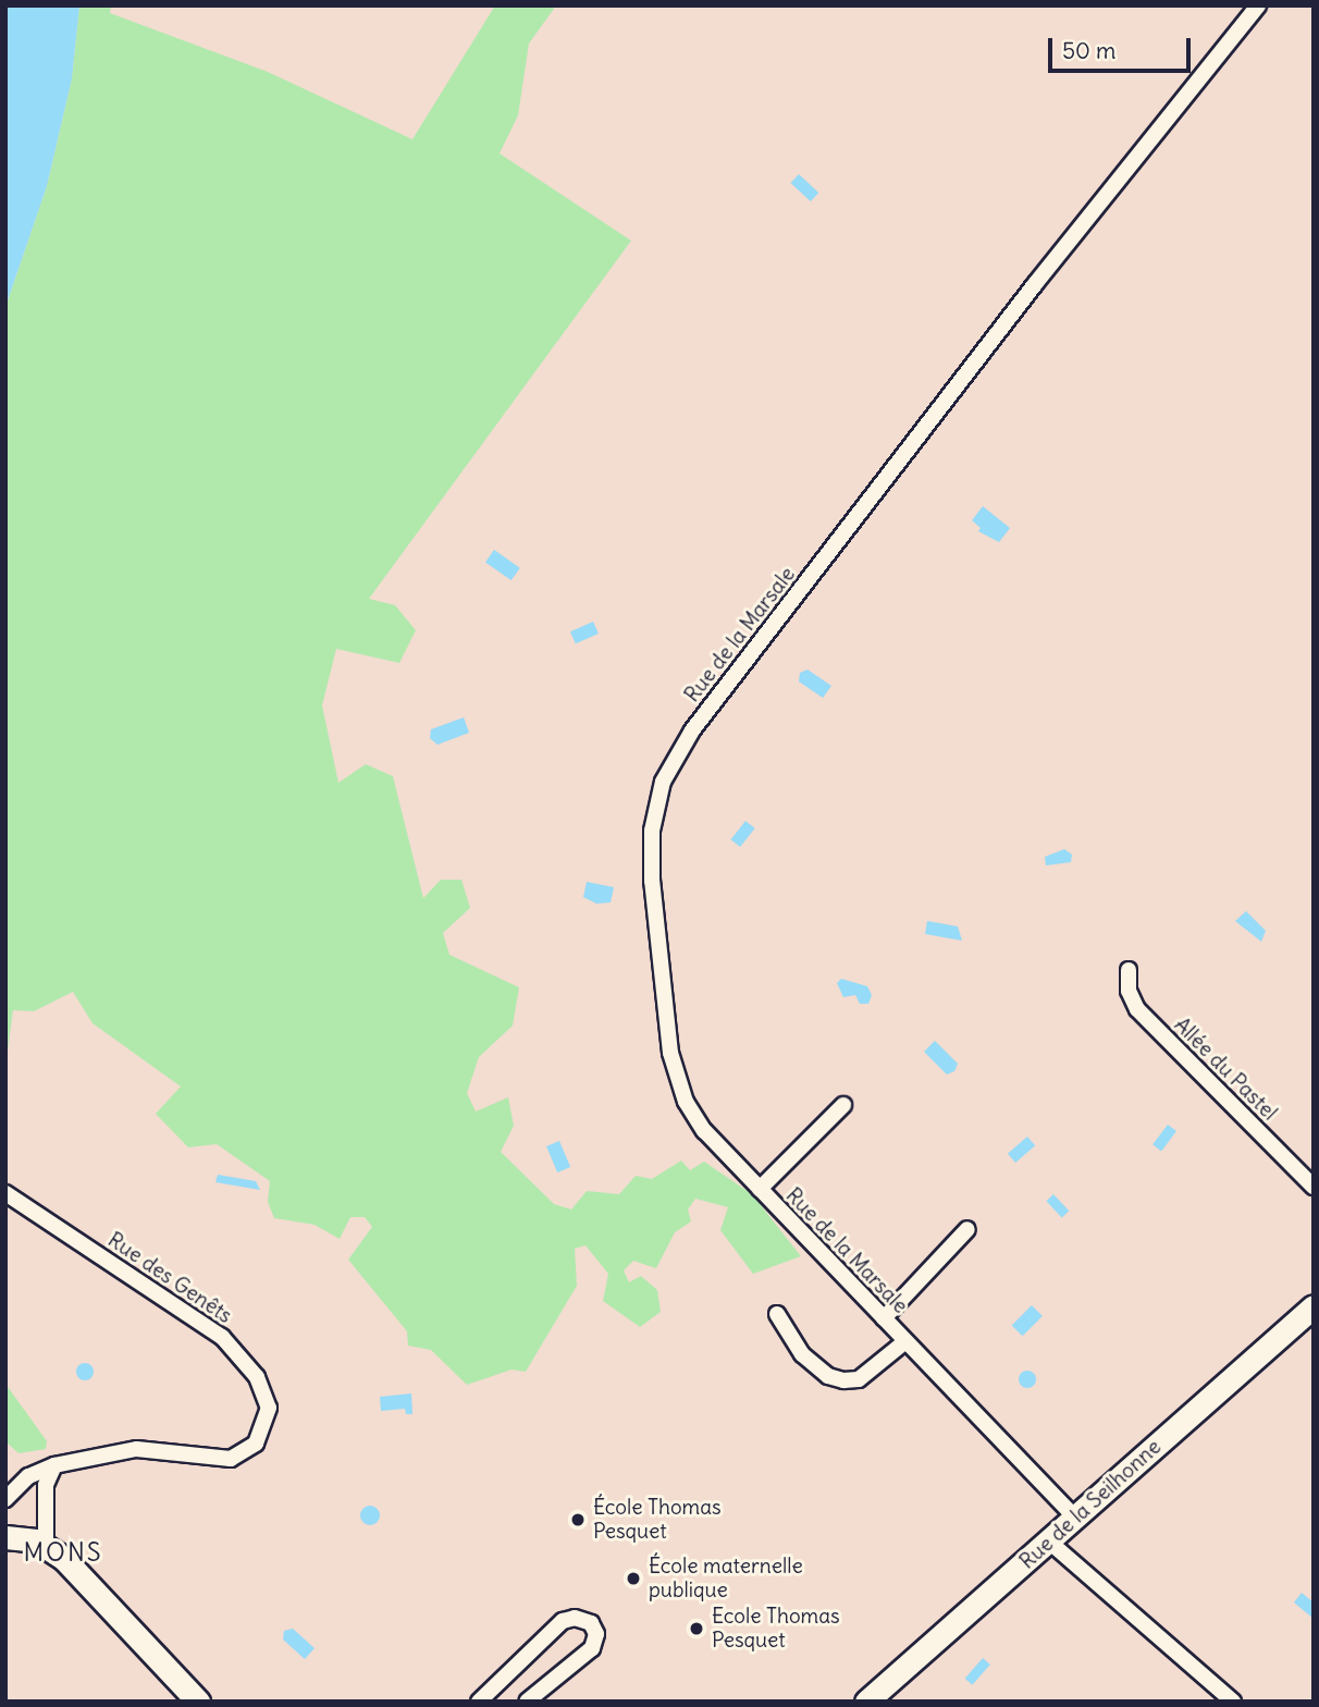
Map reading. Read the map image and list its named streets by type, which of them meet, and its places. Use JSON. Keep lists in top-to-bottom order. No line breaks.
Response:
{"streets":{"street":["Rue de la Marsale","Allée du Pastel","Rue des Genêts","Rue de la Seilhonne"]},"crossings":[["Rue de la Marsale","Rue de la Seilhonne"]],"districts":["MONS"],"places":["École Thomas Pesquet","École maternelle publique","Ecole Thomas Pesquet"],"scale_bar":"50 m"}
